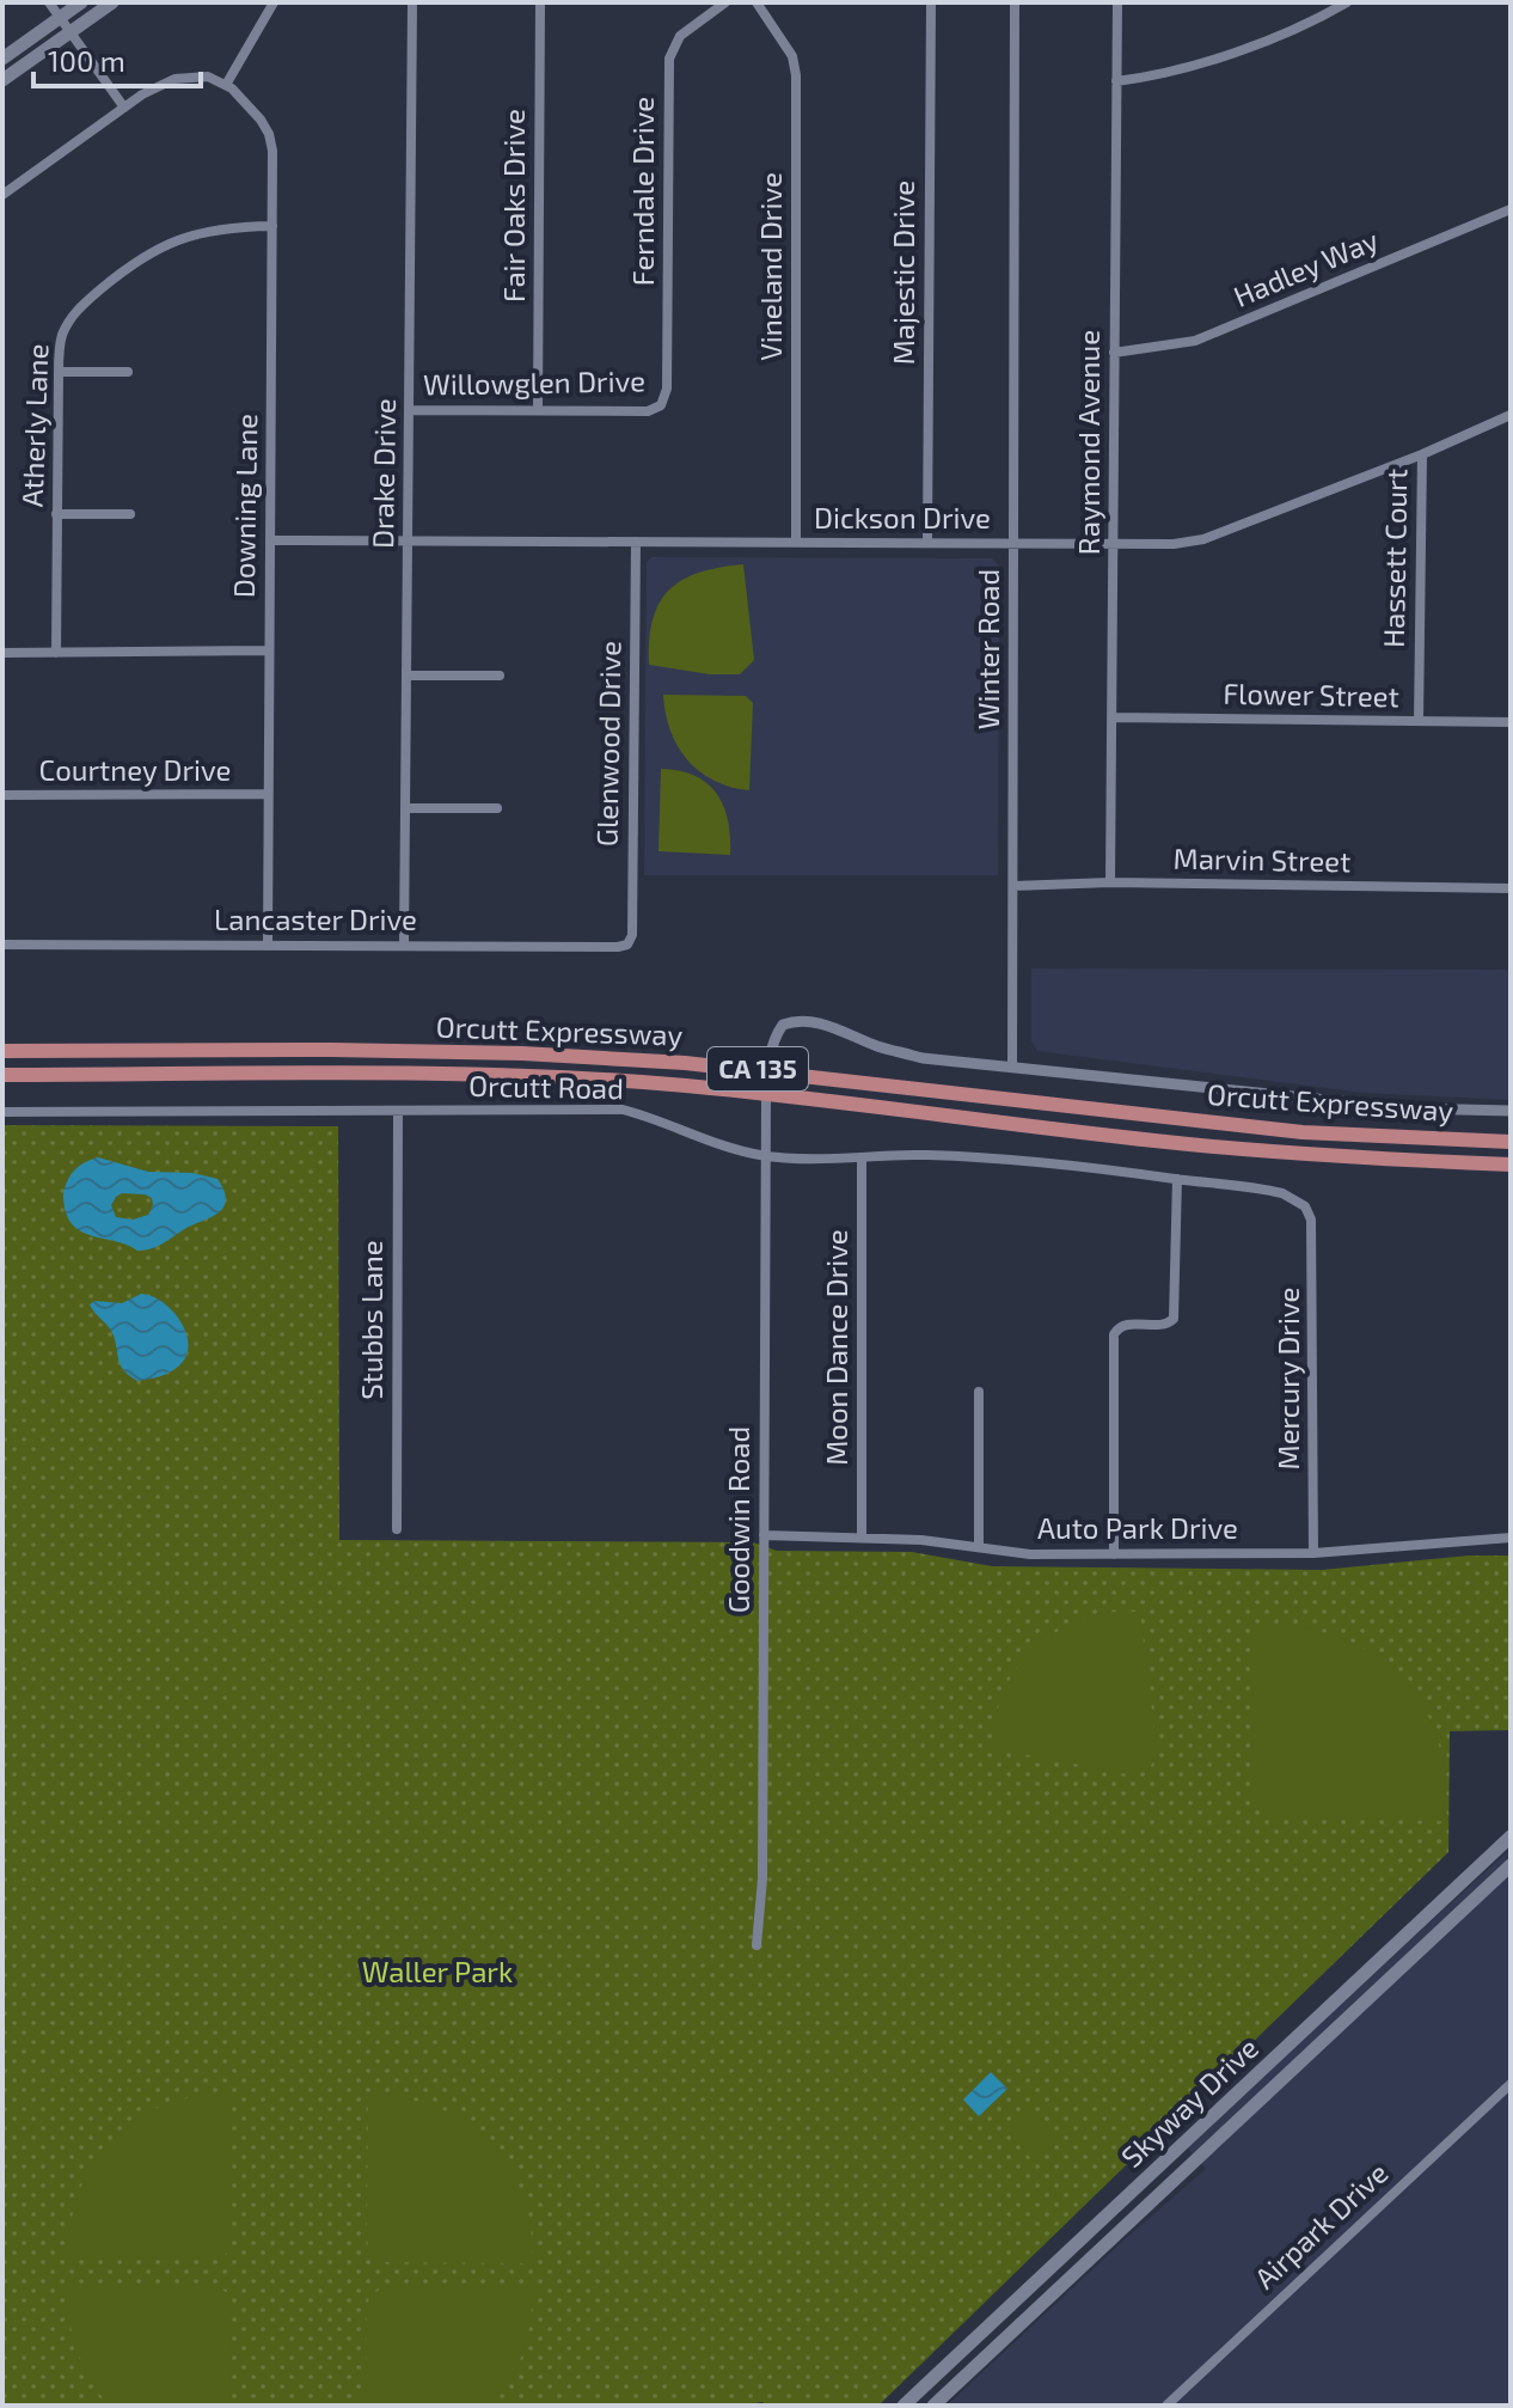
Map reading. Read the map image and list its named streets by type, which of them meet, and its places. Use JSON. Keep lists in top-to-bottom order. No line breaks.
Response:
{"streets":{"highway":["Orcutt Expressway","CA 135"],"main road":["Skyway Drive"],"street":["Ferndale Drive","Fair Oaks Drive","Vineland Drive","Hadley Way","Majestic Drive","Willowglen Drive","Atherly Lane","Raymond Avenue","Drake Drive","Downing Lane","Dickson Drive","Hassett Court","Winter Road","Flower Street","Glenwood Drive","Courtney Drive","Marvin Street","Lancaster Drive","Orcutt Road","Stubbs Lane","Moon Dance Drive","Mercury Drive","Goodwin Road","Auto Park Drive","Airpark Drive"]},"crossings":[["Ferndale Drive","Willowglen Drive"],["Fair Oaks Drive","Willowglen Drive"],["Vineland Drive","Dickson Drive"],["Hadley Way","Raymond Avenue"],["Majestic Drive","Dickson Drive"],["Willowglen Drive","Drake Drive"],["Atherly Lane","Downing Lane"],["Raymond Avenue","Dickson Drive"],["Raymond Avenue","Flower Street"],["Raymond Avenue","Marvin Street"],["Drake Drive","Dickson Drive"],["Drake Drive","Lancaster Drive"],["Downing Lane","Dickson Drive"],["Downing Lane","Courtney Drive"],["Downing Lane","Lancaster Drive"],["Dickson Drive","Hassett Court"],["Dickson Drive","Winter Road"],["Dickson Drive","Glenwood Drive"],["Hassett Court","Flower Street"],["Winter Road","Marvin Street"],["Glenwood Drive","Lancaster Drive"],["Orcutt Expressway","Goodwin Road"],["Orcutt Road","Stubbs Lane"],["Orcutt Road","Moon Dance Drive"],["Orcutt Road","Mercury Drive"],["Orcutt Road","Goodwin Road"],["Moon Dance Drive","Auto Park Drive"],["Mercury Drive","Auto Park Drive"],["Goodwin Road","Auto Park Drive"]],"parks":["Waller Park"],"scale_bar":"100 m"}
